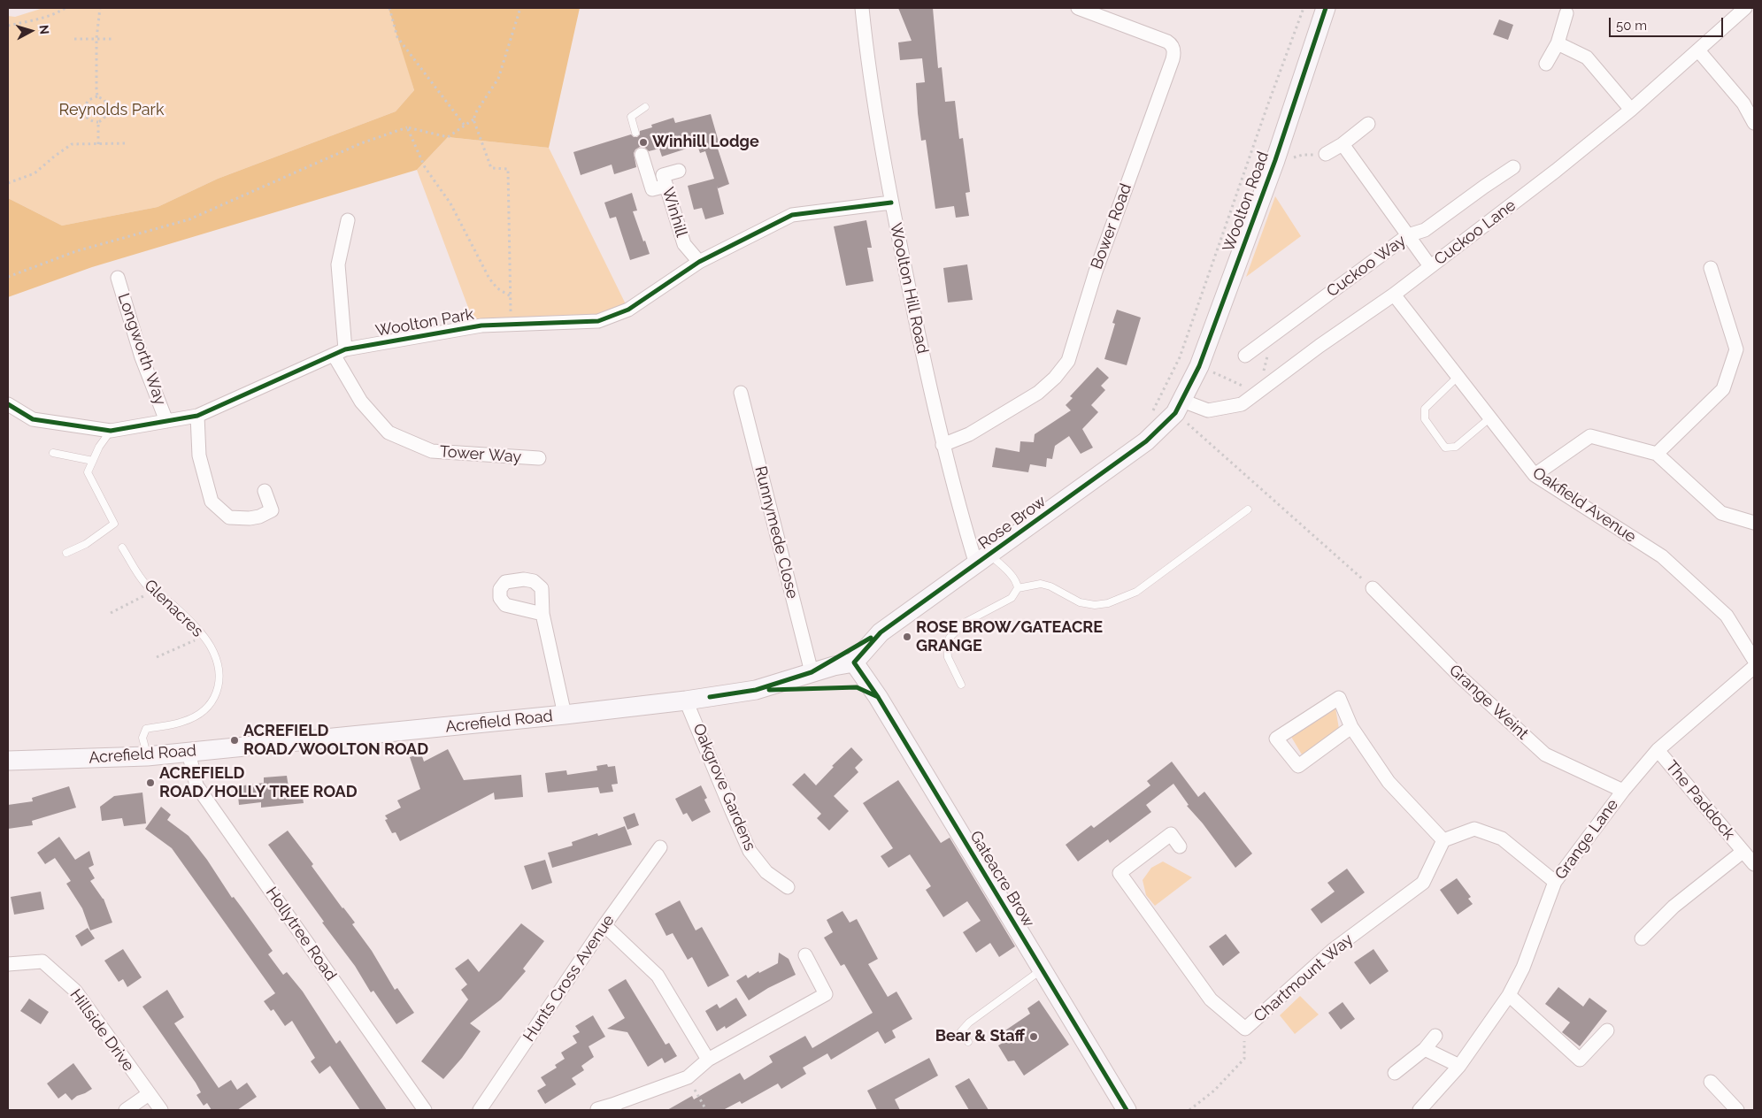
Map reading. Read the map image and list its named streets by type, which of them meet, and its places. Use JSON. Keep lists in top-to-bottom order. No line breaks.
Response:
{"streets":{"main road":["Woolton Road","Rose Brow","Acrefield Road","Gateacre Brow"],"street":["Winhill","Bower Road","Cuckoo Lane","Cuckoo Way","Woolton Hill Road","Woolton Park","Longworth Way","Tower Way","Oakfield Avenue","Runnymede Close","Grange Weint","Oakgrove Gardens","The Paddock","Grange Lane","Hollytree Road","Hunts Cross Avenue","Chartmount Way","Hillside Drive"],"lane":["Glenacres"]},"crossings":[["Woolton Road","Cuckoo Lane"],["Woolton Road","Rose Brow"],["Winhill","Woolton Park"],["Bower Road","Woolton Hill Road"],["Cuckoo Lane","Oakfield Avenue"],["Cuckoo Lane","Rose Brow"],["Woolton Hill Road","Woolton Park"],["Woolton Hill Road","Rose Brow"],["Woolton Park","Longworth Way"],["Woolton Park","Tower Way"],["Rose Brow","Acrefield Road"],["Rose Brow","Gateacre Brow"],["Runnymede Close","Acrefield Road"],["Glenacres","Acrefield Road"],["Grange Weint","Grange Lane"],["Acrefield Road","Oakgrove Gardens"],["Acrefield Road","Gateacre Brow"],["Acrefield Road","Hollytree Road"],["The Paddock","Grange Lane"]],"parks":["Reynolds Park"],"places":["Winhill Lodge","ROSE BROW/GATEACRE GRANGE","ACREFIELD ROAD/WOOLTON ROAD","ACREFIELD ROAD/HOLLY TREE ROAD","Bear & Staff"],"scale_bar":"50 m","north":"right"}
